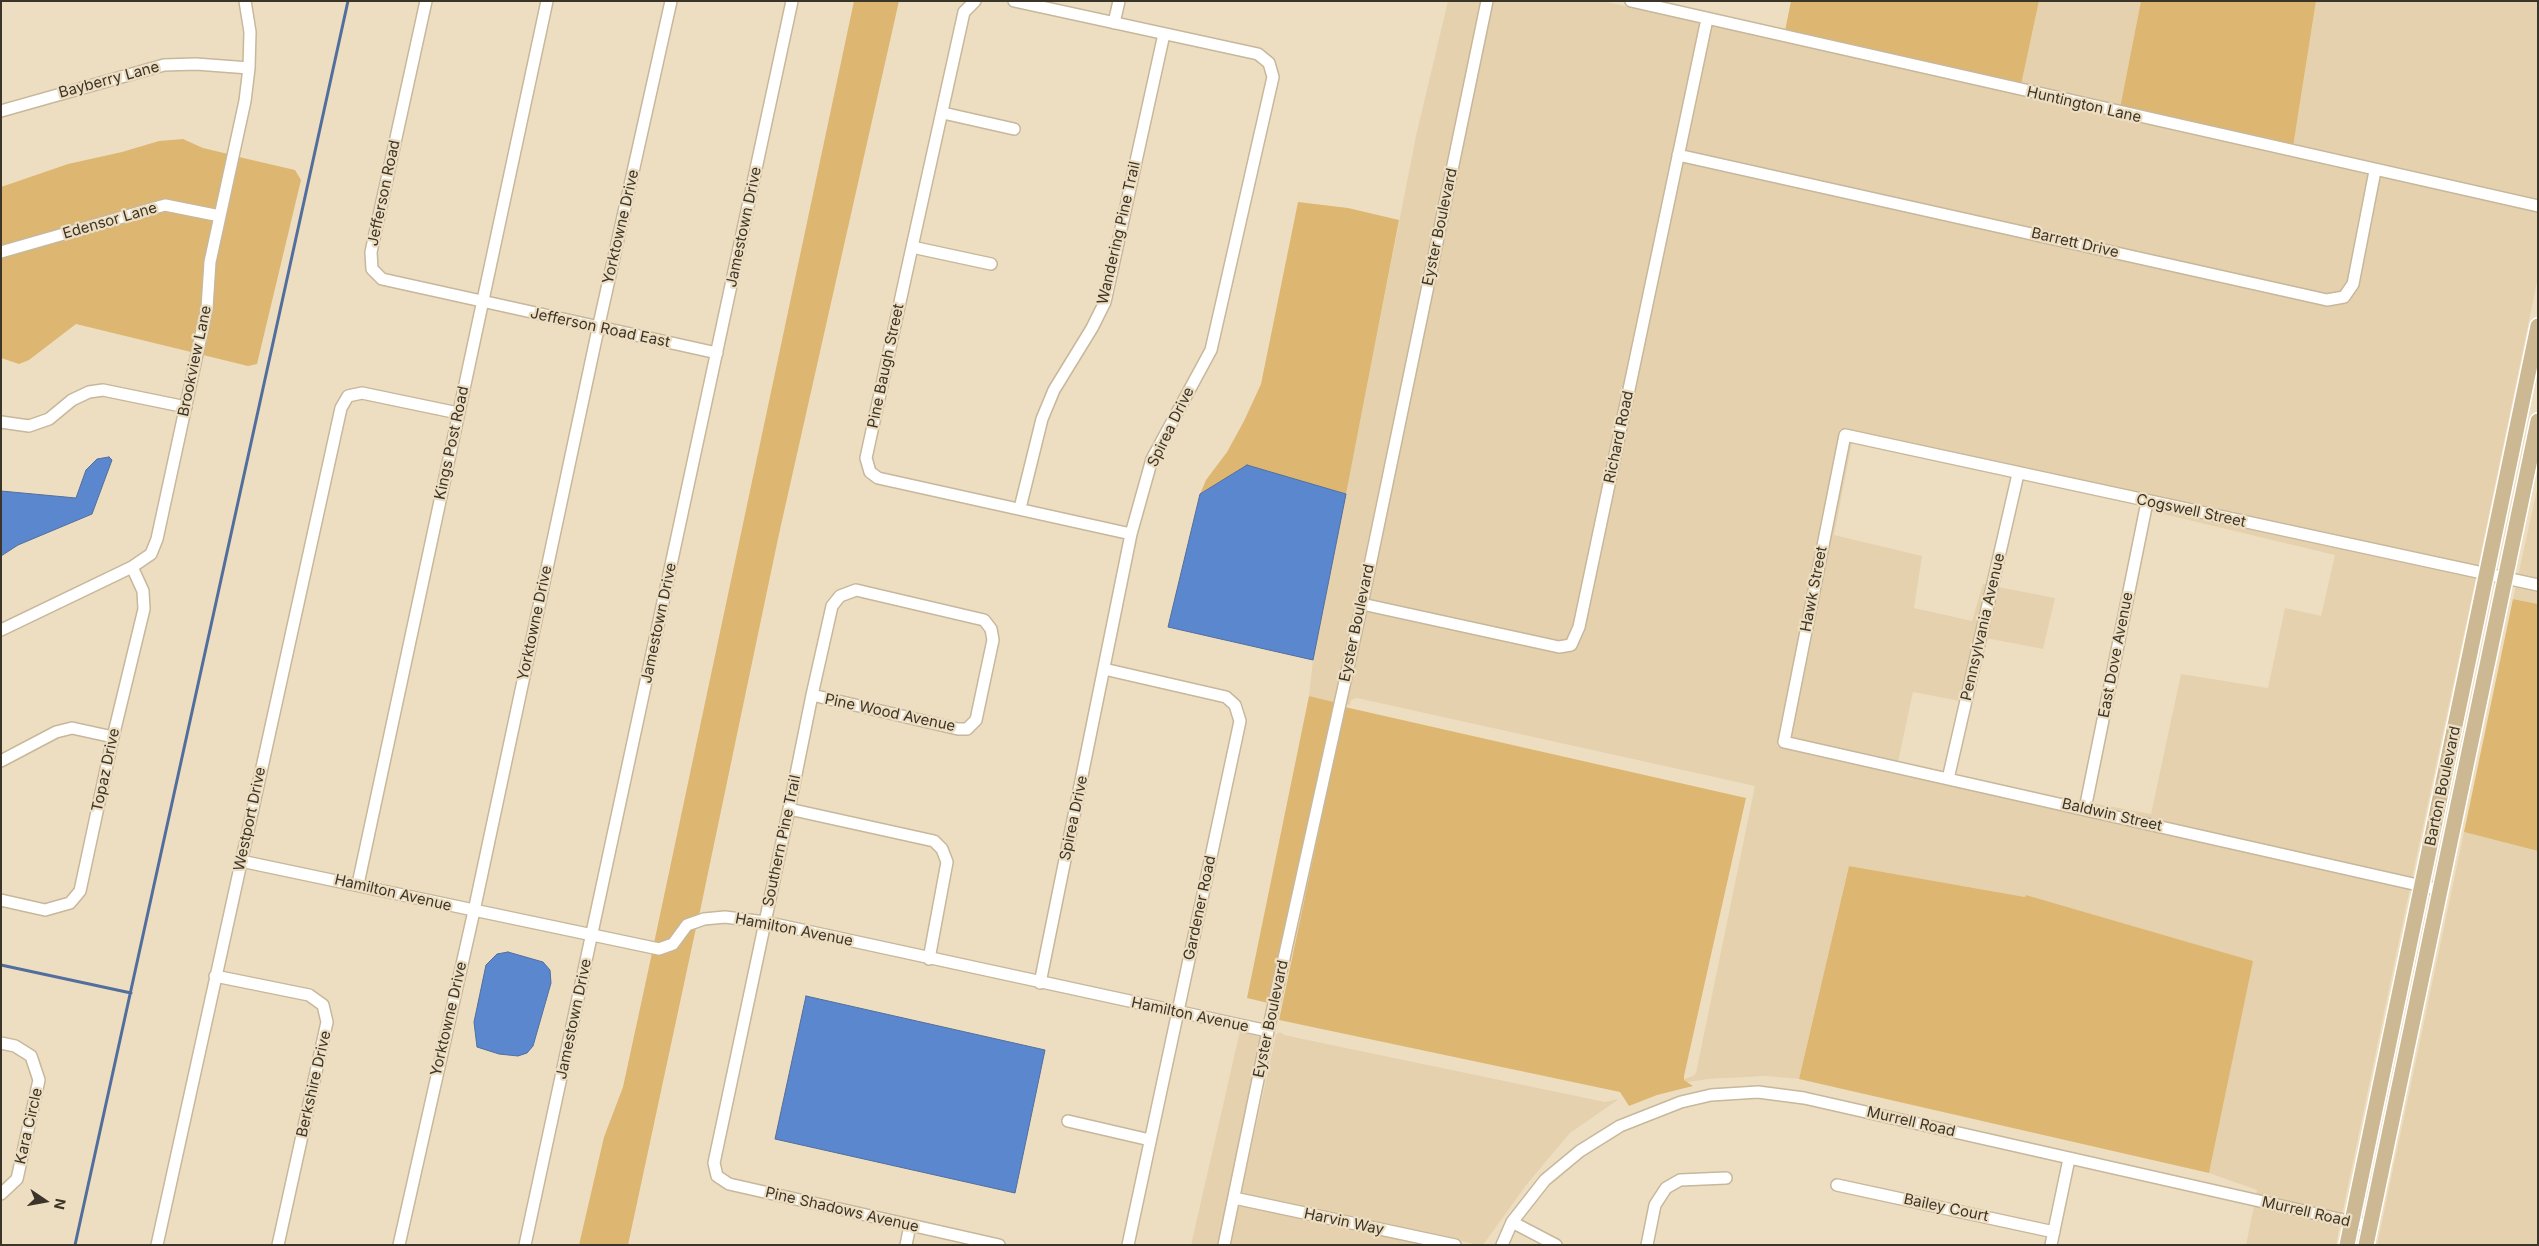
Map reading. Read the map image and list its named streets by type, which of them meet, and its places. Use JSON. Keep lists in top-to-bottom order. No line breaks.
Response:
{"streets":{"main road":["Barton Boulevard"],"street":["Bayberry Lane","Huntington Lane","Jefferson Road","Edensor Lane","Yorktowne Drive","Jamestown Drive","Eyster Boulevard","Wandering Pine Trail","Barrett Drive","Jefferson Road East","Brookview Lane","Pine Baugh Street","Spirea Drive","Richard Road","Kings Post Road","Cogswell Street","Hawk Street","Pennsylvania Avenue","East Dove Avenue","Pine Wood Avenue","Topaz Drive","Baldwin Street","Westport Drive","Southern Pine Trail","Hamilton Avenue","Gardener Road","Berkshire Drive","Murrell Road","Kara Circle","Bailey Court","Pine Shadows Avenue","Harvin Way"]},"crossings":[["Bayberry Lane","Brookview Lane"],["Huntington Lane","Barrett Drive"],["Huntington Lane","Richard Road"],["Jefferson Road","Jefferson Road East"],["Jefferson Road","Kings Post Road"],["Edensor Lane","Brookview Lane"],["Yorktowne Drive","Jefferson Road East"],["Yorktowne Drive","Hamilton Avenue"],["Jamestown Drive","Jefferson Road East"],["Jamestown Drive","Hamilton Avenue"],["Eyster Boulevard","Richard Road"],["Eyster Boulevard","Hamilton Avenue"],["Eyster Boulevard","Harvin Way"],["Wandering Pine Trail","Pine Baugh Street"],["Wandering Pine Trail","Spirea Drive"],["Barrett Drive","Richard Road"],["Jefferson Road East","Kings Post Road"],["Brookview Lane","Topaz Drive"],["Pine Baugh Street","Spirea Drive"],["Spirea Drive","Hamilton Avenue"],["Spirea Drive","Gardener Road"],["Kings Post Road","Westport Drive"],["Kings Post Road","Hamilton Avenue"],["Cogswell Street","Hawk Street"],["Cogswell Street","Pennsylvania Avenue"],["Cogswell Street","East Dove Avenue"],["Cogswell Street","Barton Boulevard"],["Hawk Street","Baldwin Street"],["Pennsylvania Avenue","Baldwin Street"],["East Dove Avenue","Baldwin Street"],["Pine Wood Avenue","Southern Pine Trail"],["Barton Boulevard","Baldwin Street"],["Barton Boulevard","Murrell Road"],["Westport Drive","Hamilton Avenue"],["Westport Drive","Berkshire Drive"],["Southern Pine Trail","Hamilton Avenue"],["Southern Pine Trail","Pine Shadows Avenue"],["Hamilton Avenue","Gardener Road"]],"north":"right"}
